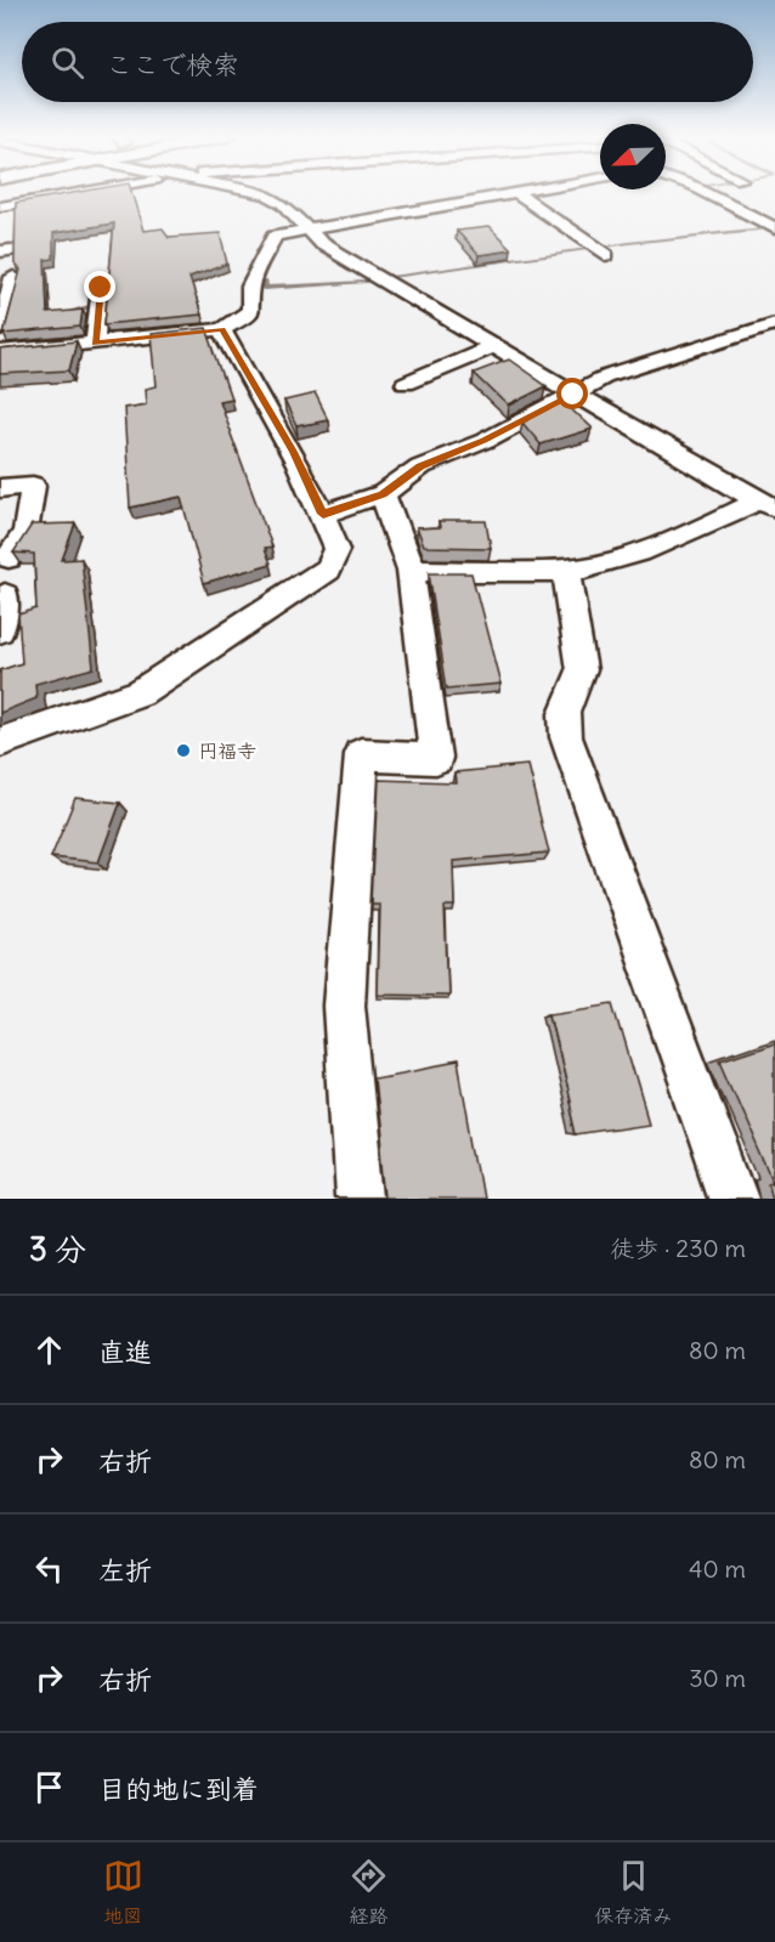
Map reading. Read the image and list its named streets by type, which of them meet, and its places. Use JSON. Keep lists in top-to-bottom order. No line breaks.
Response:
{"places":["円福寺"],"north":"bottom left","page":{"search":"ここで検索","heading":["3 分","徒歩 · 230 m"],"list":[["直進","80 m"],["右折","80 m"],["左折","40 m"],["右折","30 m"],"目的地に到着"],"nav":["地図","経路","保存済み"]}}
